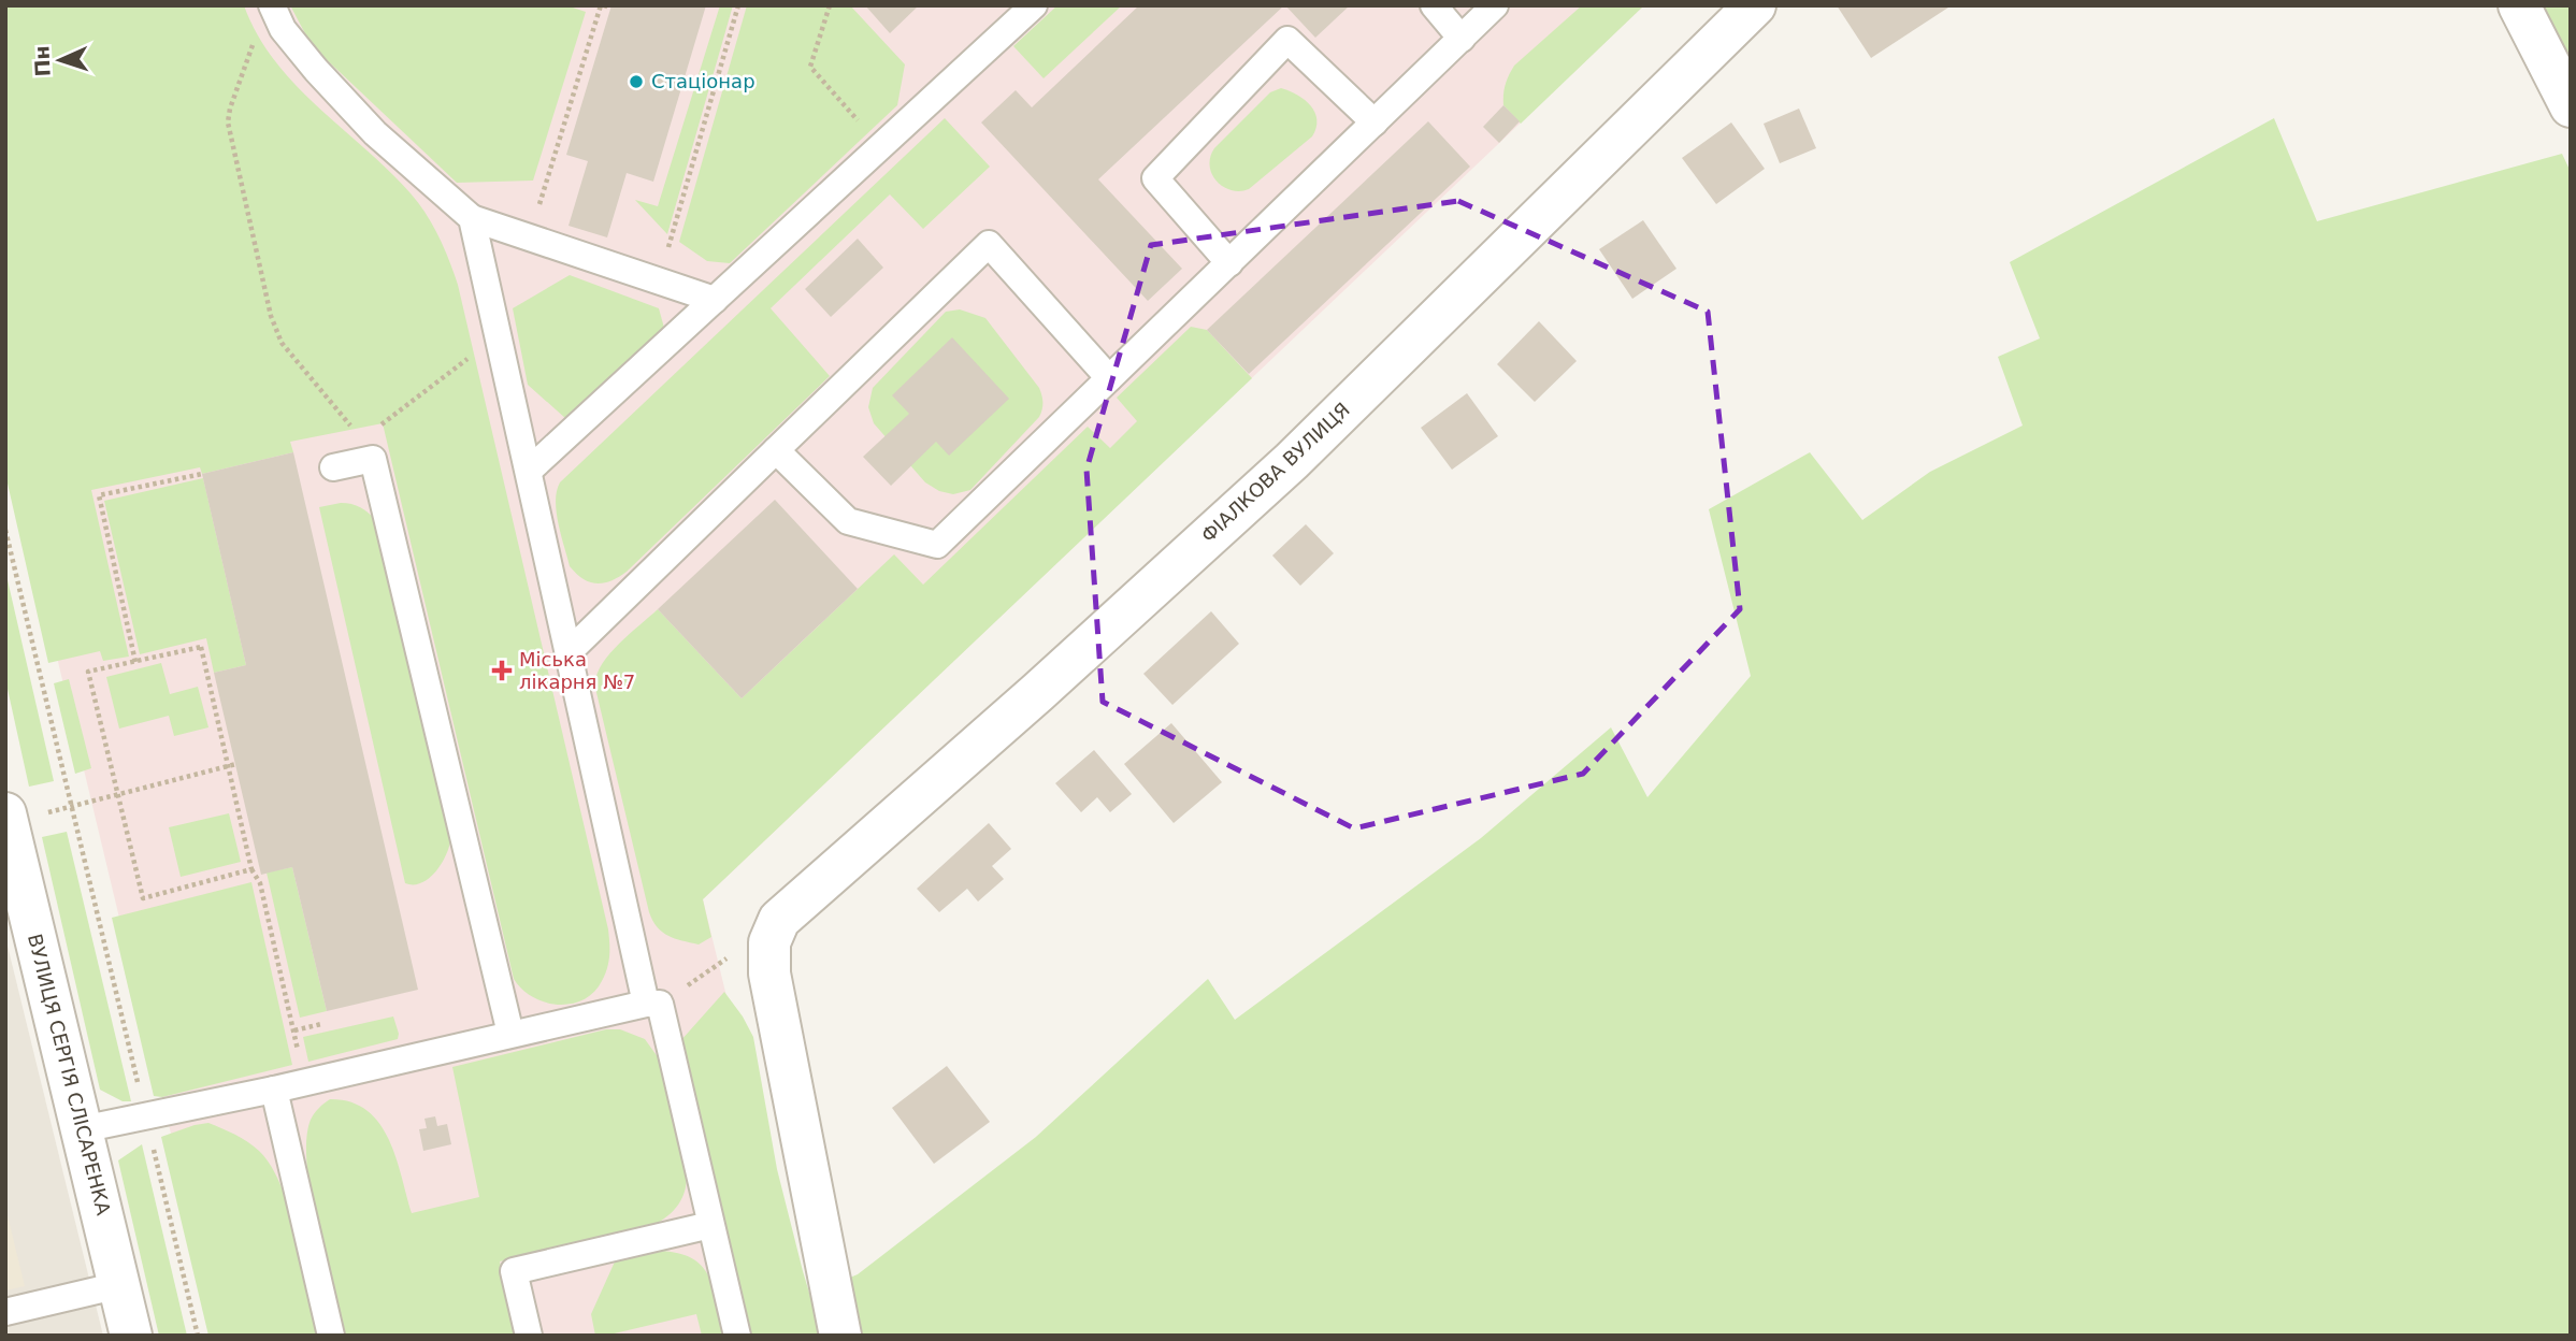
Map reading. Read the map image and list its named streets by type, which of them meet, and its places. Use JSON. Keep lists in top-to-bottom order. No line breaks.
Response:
{"streets":{"street":["ФІАЛКОВА ВУЛИЦЯ","ВУЛИЦЯ СЕРГІЯ СЛІСАРЕНКА"]},"places":{"other":["Стаціонар"],"health":["Міська лікарня №7"]},"north":"left"}
